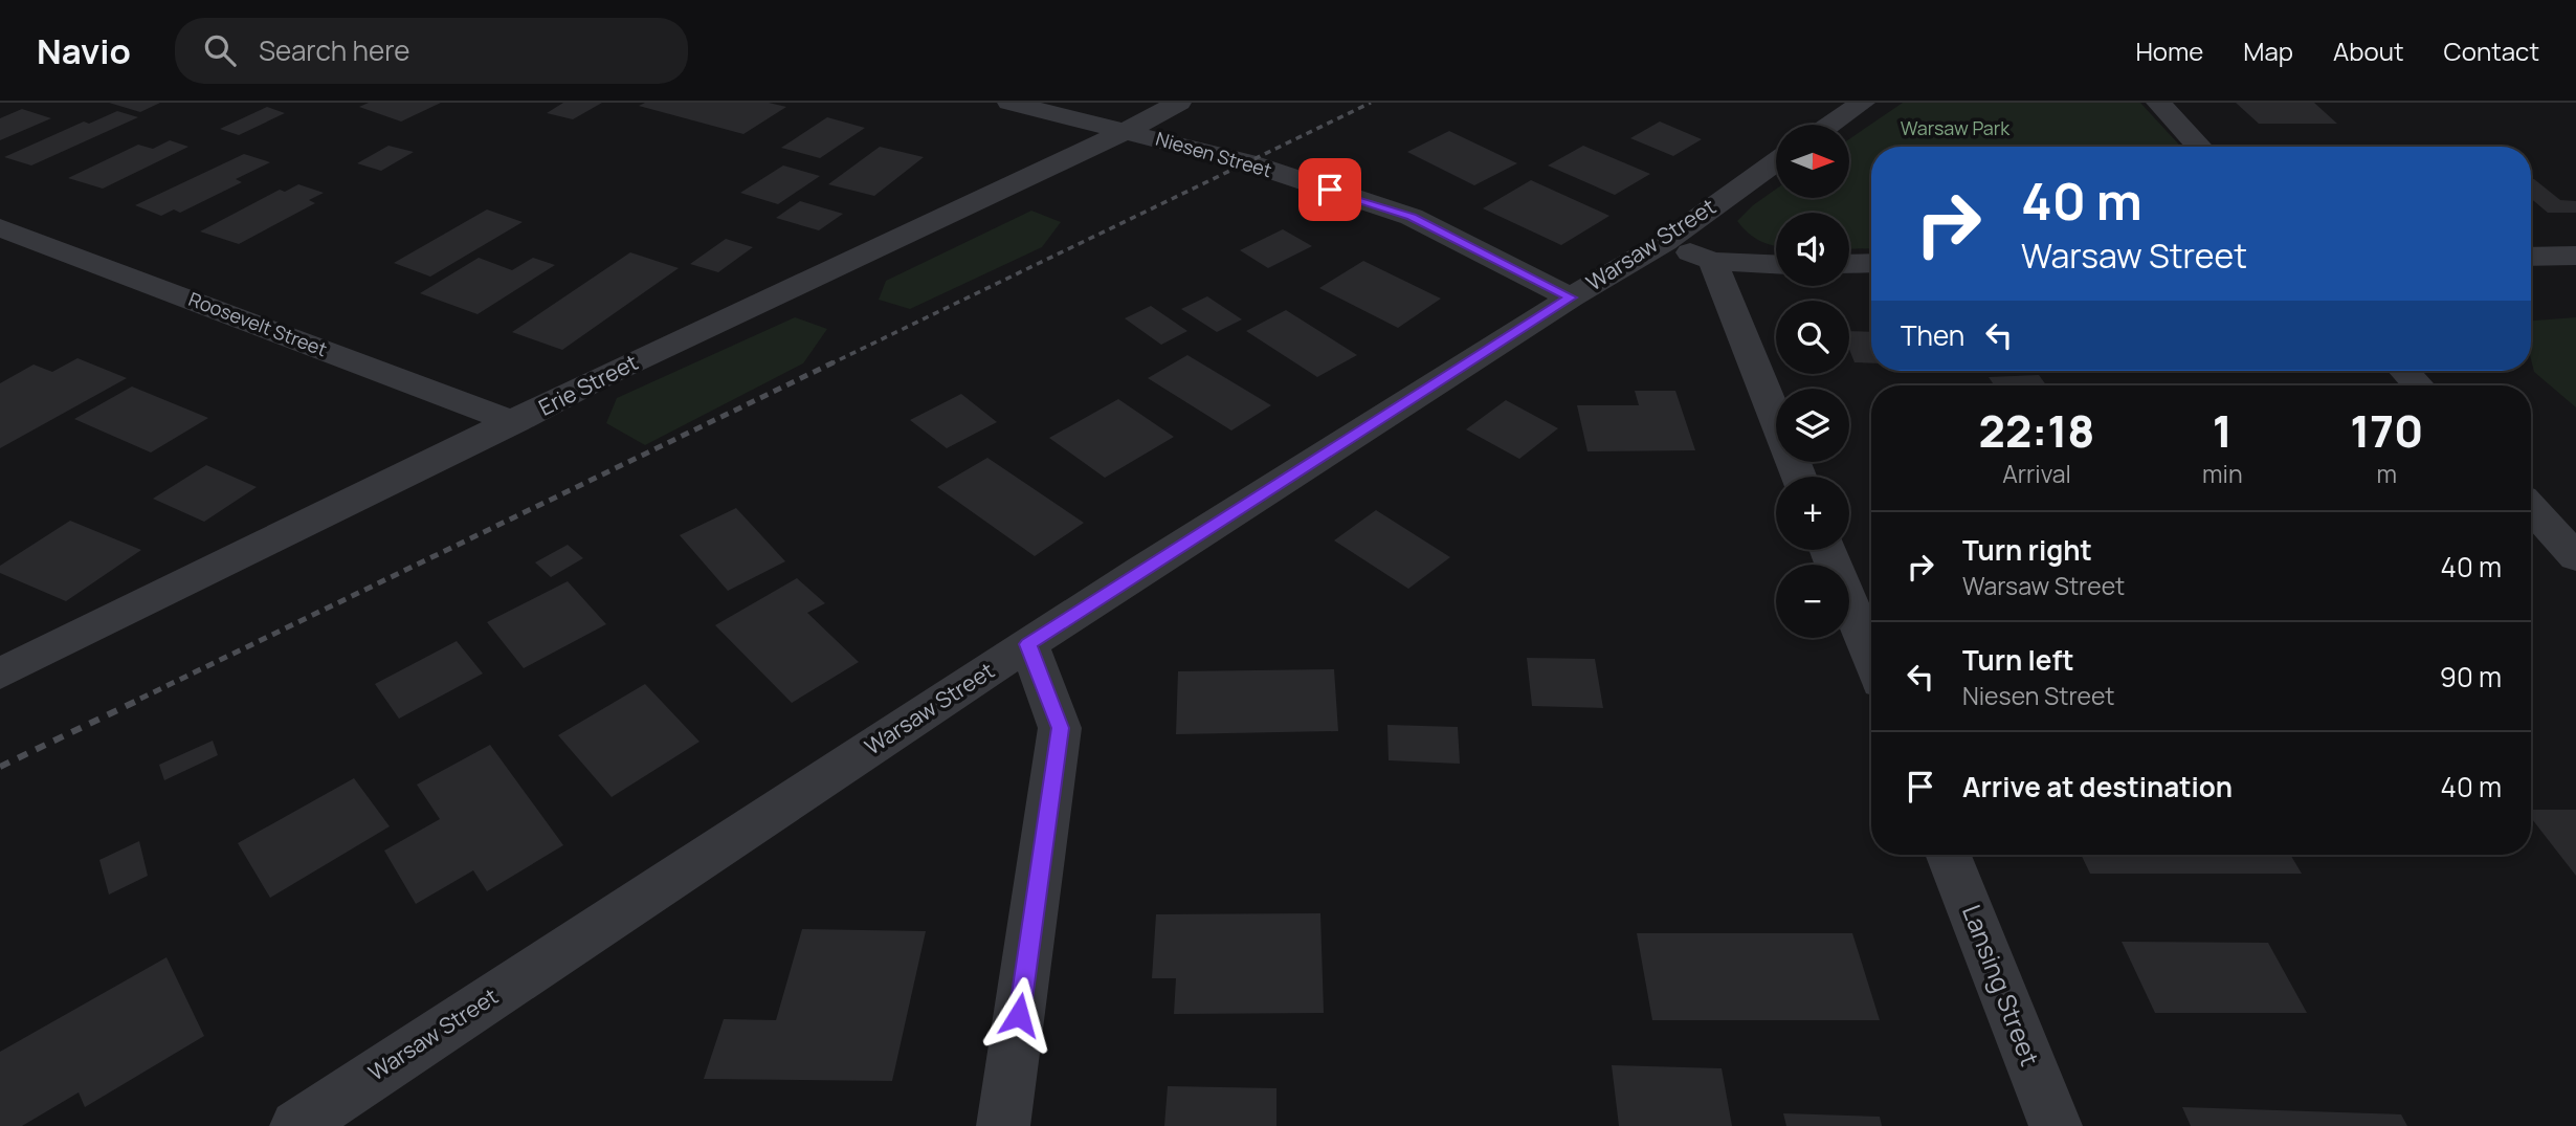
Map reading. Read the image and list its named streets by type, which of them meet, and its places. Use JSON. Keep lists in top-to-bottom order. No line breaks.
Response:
{"streets":{"street":["Niesen Street","Warsaw Street","Roosevelt Street","Erie Street","Lansing Street"]},"crossings":[["Niesen Street","Warsaw Street"],["Niesen Street","Erie Street"],["Roosevelt Street","Erie Street"]],"parks":["Warsaw Park"],"north":"right","page":{"header":"Navio","search":"Search here","nav":["Home","Map","About","Contact"],"map_buttons":["+","−"],"turn":["40 m","Warsaw Street"],"then":"Then","eta":["22:18","Arrival","1","min","170","m"],"list":[{"name":"Turn right","note":"Warsaw Street","value":"40 m"},{"name":"Turn left","note":"Niesen Street","value":"90 m"},{"name":"Arrive at destination","value":"40 m"}]}}
